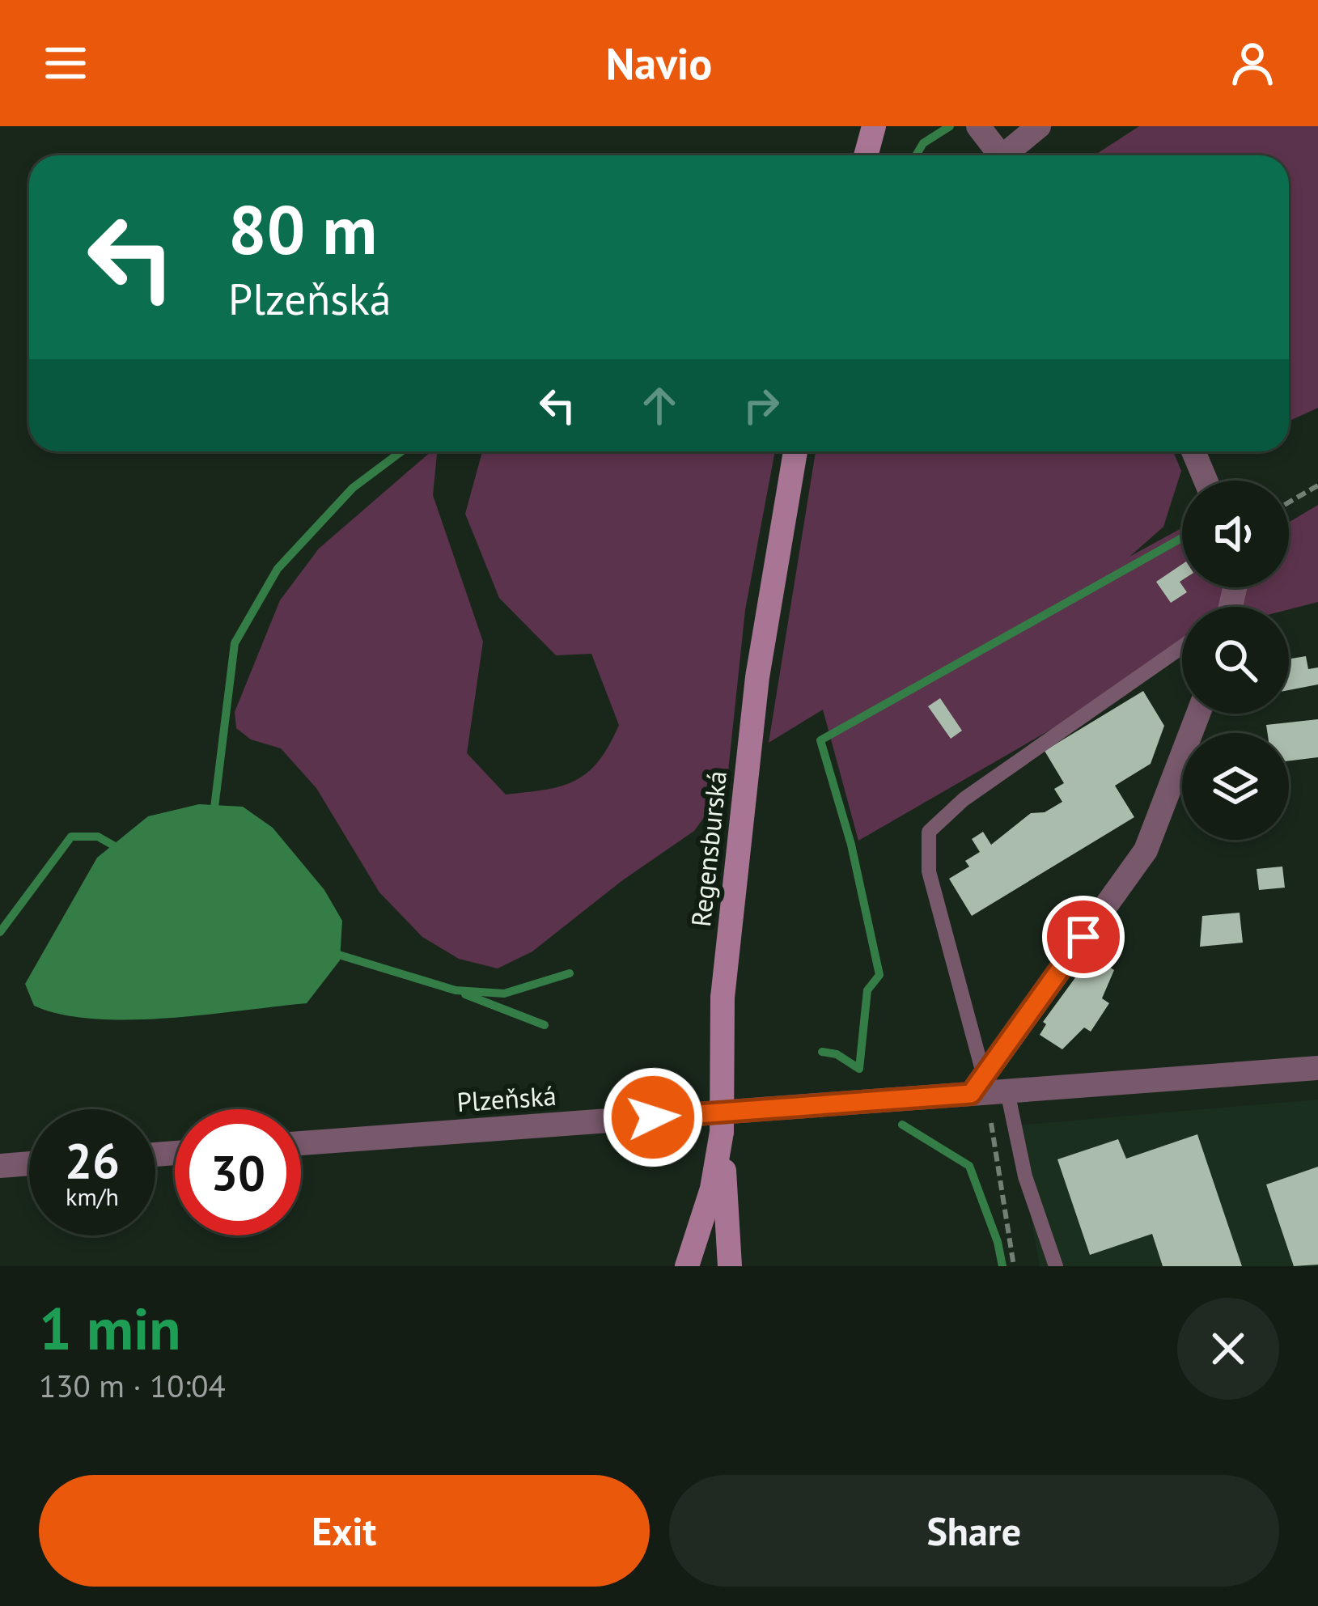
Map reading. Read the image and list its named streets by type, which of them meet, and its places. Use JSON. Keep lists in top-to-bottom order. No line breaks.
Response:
{"streets":{"main road":["Regensburská"],"street":["Plzeňská"]},"page":{"header":"Navio","turn":["80 m","Plzeňská"],"speed":"26 km/h","limit":"30","heading":["1 min","130 m · 10:04"],"buttons":["Exit","Share"]}}
